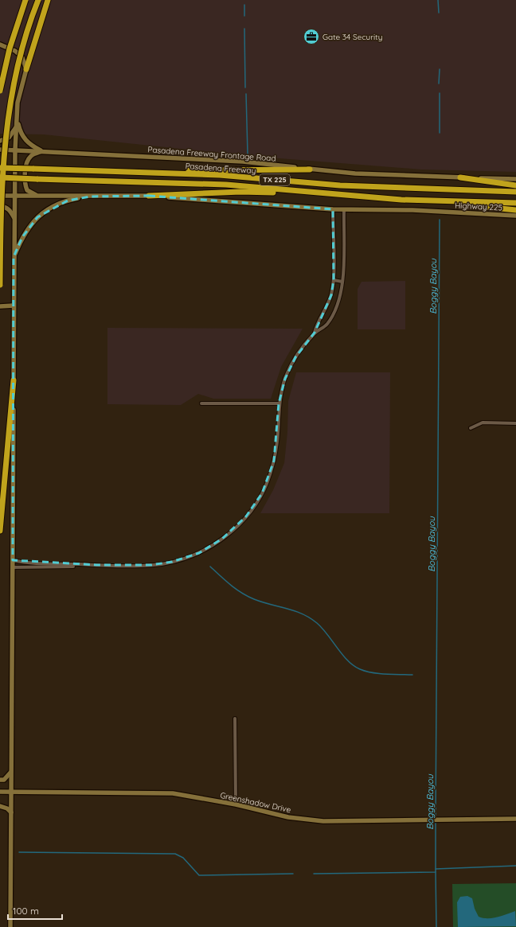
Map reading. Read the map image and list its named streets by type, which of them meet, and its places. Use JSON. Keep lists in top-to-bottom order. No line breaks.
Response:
{"streets":{"highway":["Pasadena Freeway","TX 225"],"main road":["Pasadena Freeway Frontage Road","Highway 225","Greenshadow Drive"]},"crossings":[["Pasadena Freeway","TX 225"]],"water":["Boggy Bayou"],"places":{"office":["Gate 34 Security"]},"scale_bar":"100 m"}
